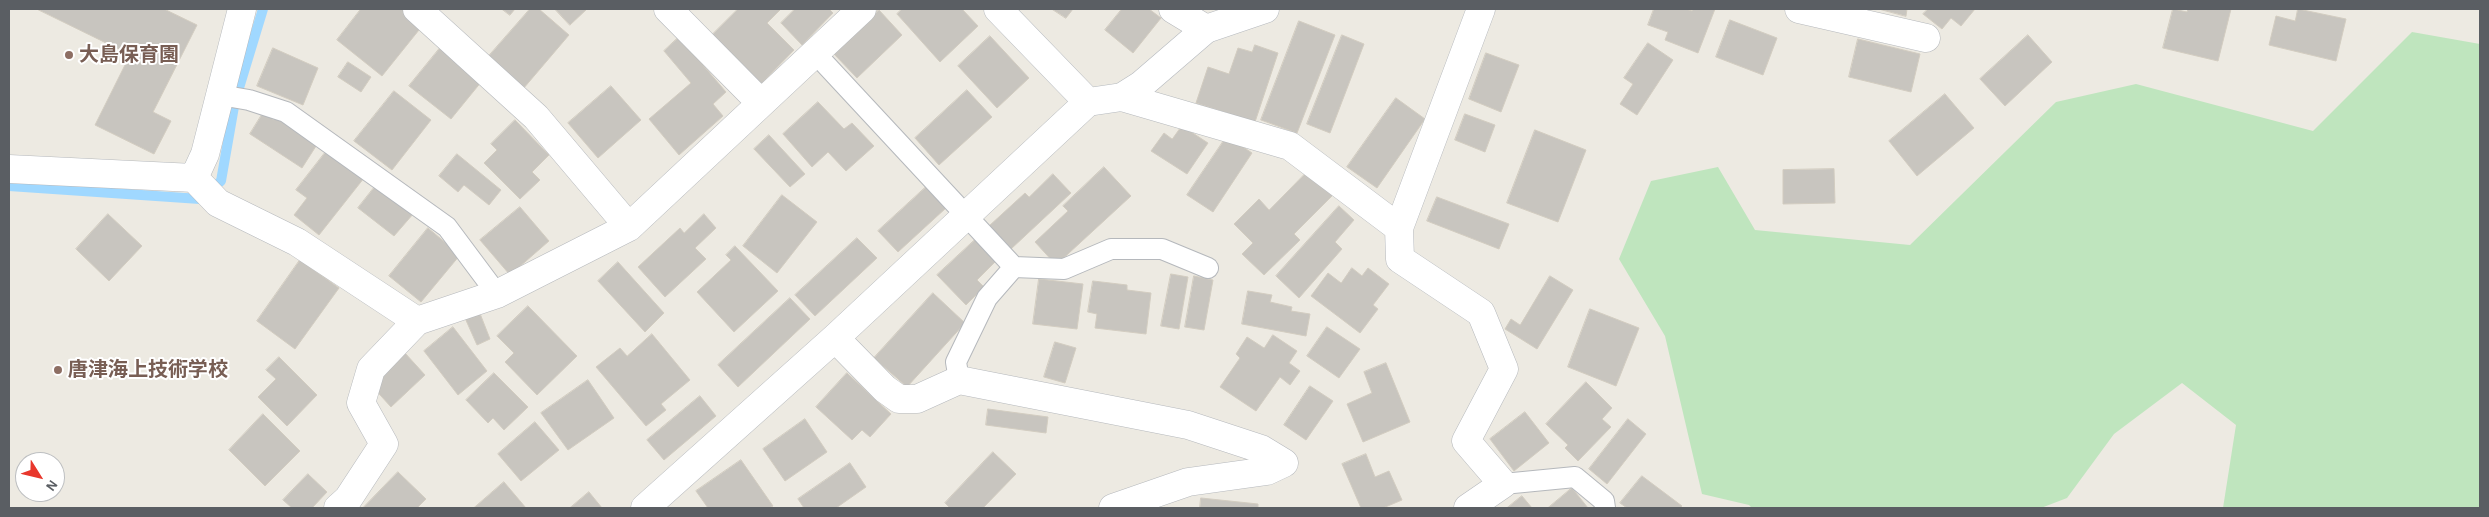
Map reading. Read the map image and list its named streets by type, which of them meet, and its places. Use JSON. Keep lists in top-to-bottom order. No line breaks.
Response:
{"places":["大島保育園","唐津海上技術学校"],"north":"bottom right"}
